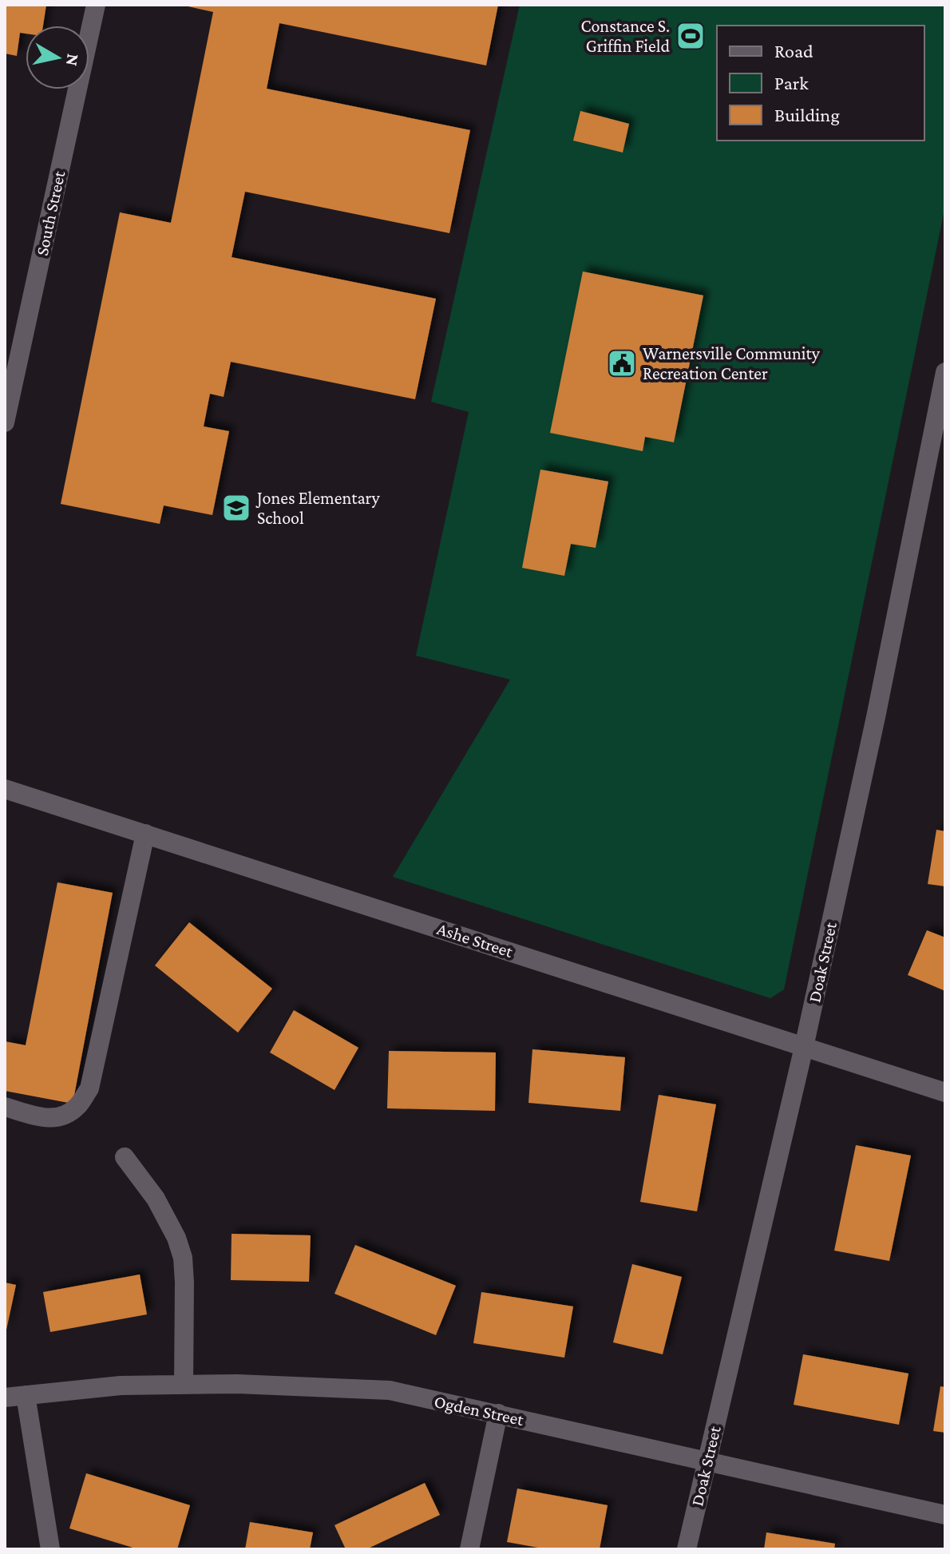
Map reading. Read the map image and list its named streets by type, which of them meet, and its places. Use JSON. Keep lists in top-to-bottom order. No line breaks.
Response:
{"streets":{"street":["South Street","Ashe Street","Doak Street","Ogden Street"]},"crossings":[["Ashe Street","Doak Street"],["Doak Street","Ogden Street"]],"places":{"sports":["Constance S. Griffin Field"],"public building":["Warnersville Community Recreation Center"],"school or university":["Jones Elementary School"]},"legend":["Road","Park","Building"],"north":"right"}
